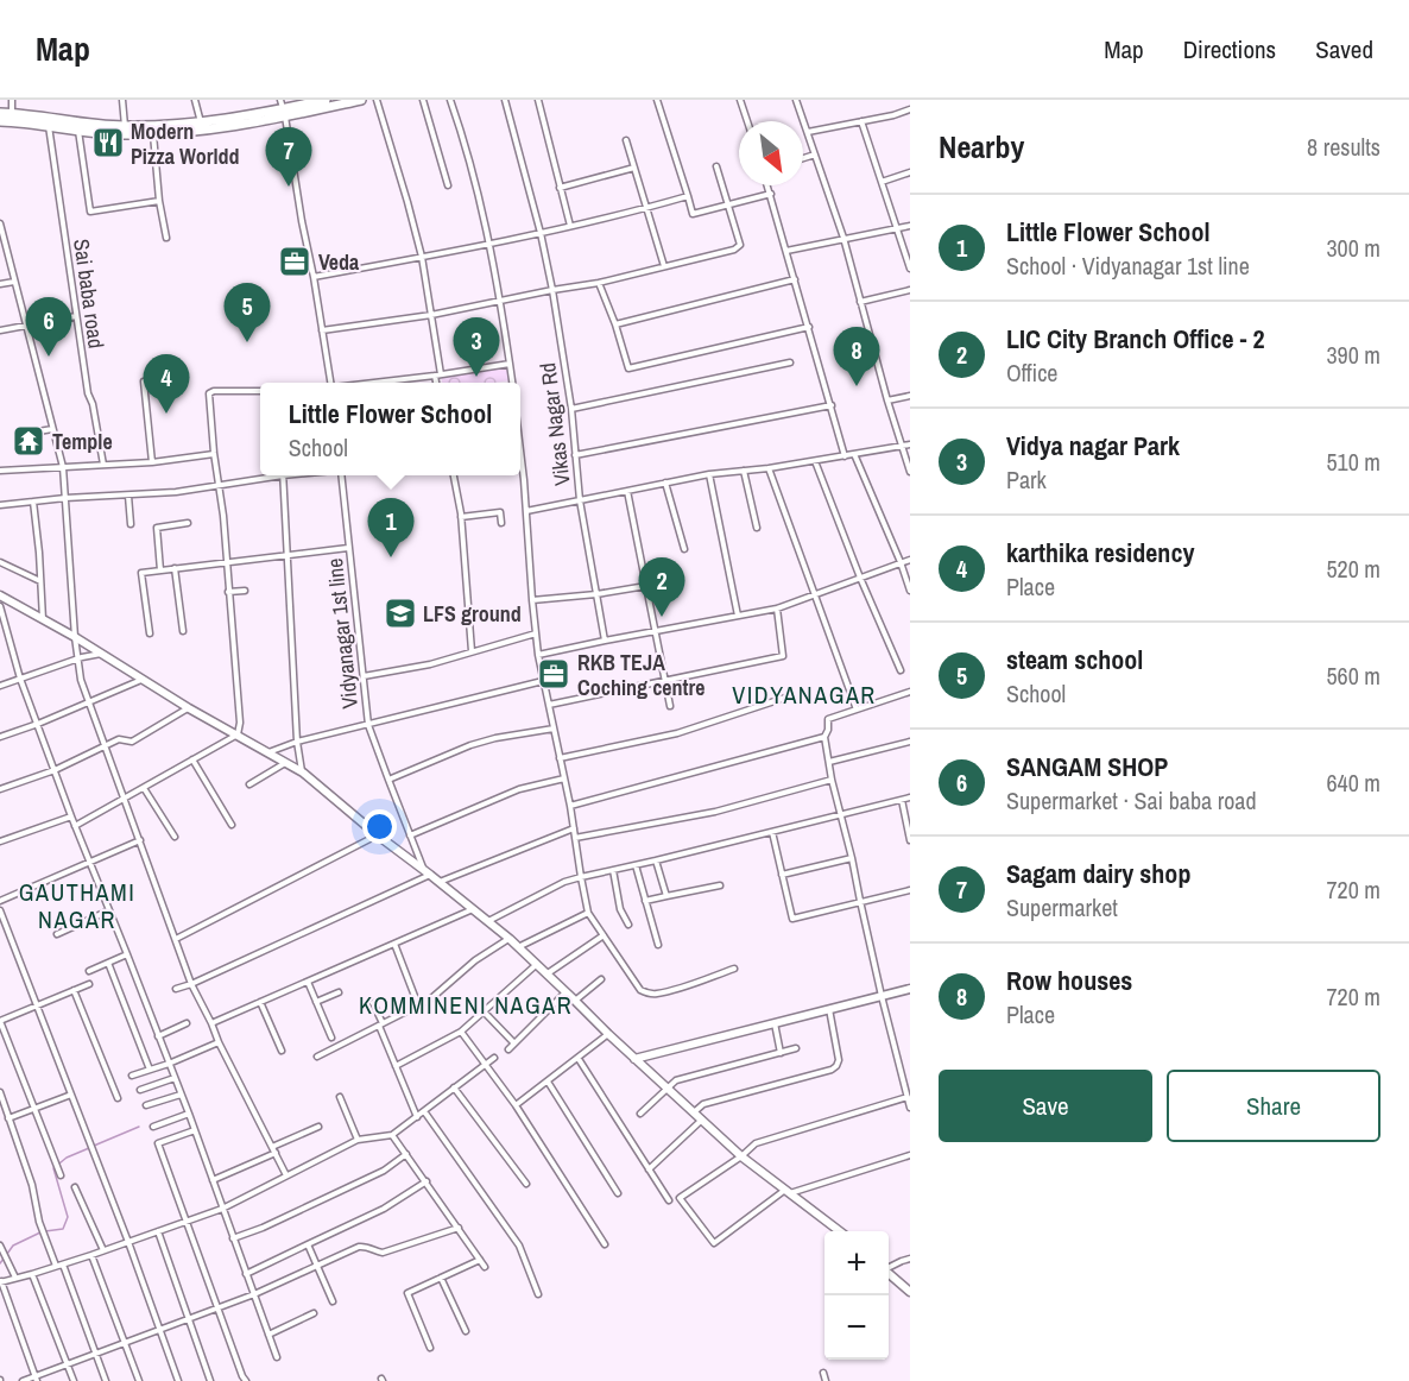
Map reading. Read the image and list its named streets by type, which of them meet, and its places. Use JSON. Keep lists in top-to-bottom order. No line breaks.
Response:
{"streets":{"street":["Sai baba road","Vikas Nagar Rd","Vidyanagar 1st line"]},"districts":["VIDYANAGAR","GAUTHAMI NAGAR","KOMMINENI NAGAR"],"places":{"restaurant":["Modern Pizza Worldd"],"office":["Veda","RKB TEJA Coching centre"],"temple":["Temple"],"school or university":["LFS ground"]},"north":"bottom right","page":{"header":"Map","nav":["Map","Directions","Saved"],"heading":["Nearby","8 results"],"pins":["7","5","6","3","8","4","1","2"],"list":[{"mark":"1","name":"Little Flower School","note":"School · Vidyanagar 1st line","value":"300 m"},{"mark":"2","name":"LIC City Branch Office - 2","note":"Office","value":"390 m"},{"mark":"3","name":"Vidya nagar Park","note":"Park","value":"510 m"},{"mark":"4","name":"karthika residency","note":"Place","value":"520 m"},{"mark":"5","name":"steam school","note":"School","value":"560 m"},{"mark":"6","name":"SANGAM SHOP","note":"Supermarket · Sai baba road","value":"640 m"},{"mark":"7","name":"Sagam dairy shop","note":"Supermarket","value":"720 m"},{"mark":"8","name":"Row houses","note":"Place","value":"720 m"}],"popup":["Little Flower School","School"],"buttons":["Save","Share"],"map_buttons":["+","−"]}}
